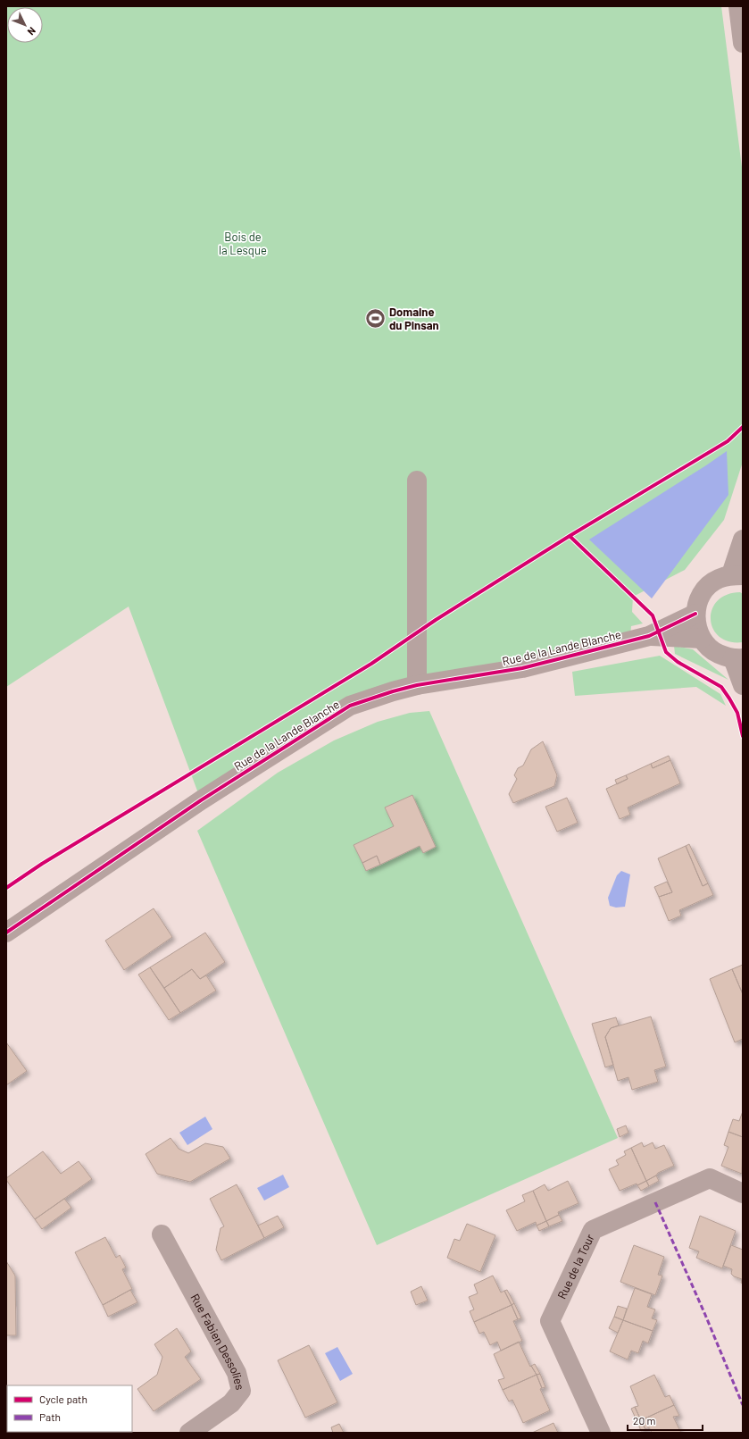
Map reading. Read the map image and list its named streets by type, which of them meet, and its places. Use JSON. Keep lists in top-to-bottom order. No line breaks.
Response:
{"streets":{"street":["Rue de la Lande Blanche","Rue de la Tour","Rue Fabien Dessolies"]},"parks":["Bois de la Lesque"],"places":{"sports":["Domaine du Pinsan"]},"legend":["Cycle path","Path"],"scale_bar":"20 m","north":"bottom right"}
